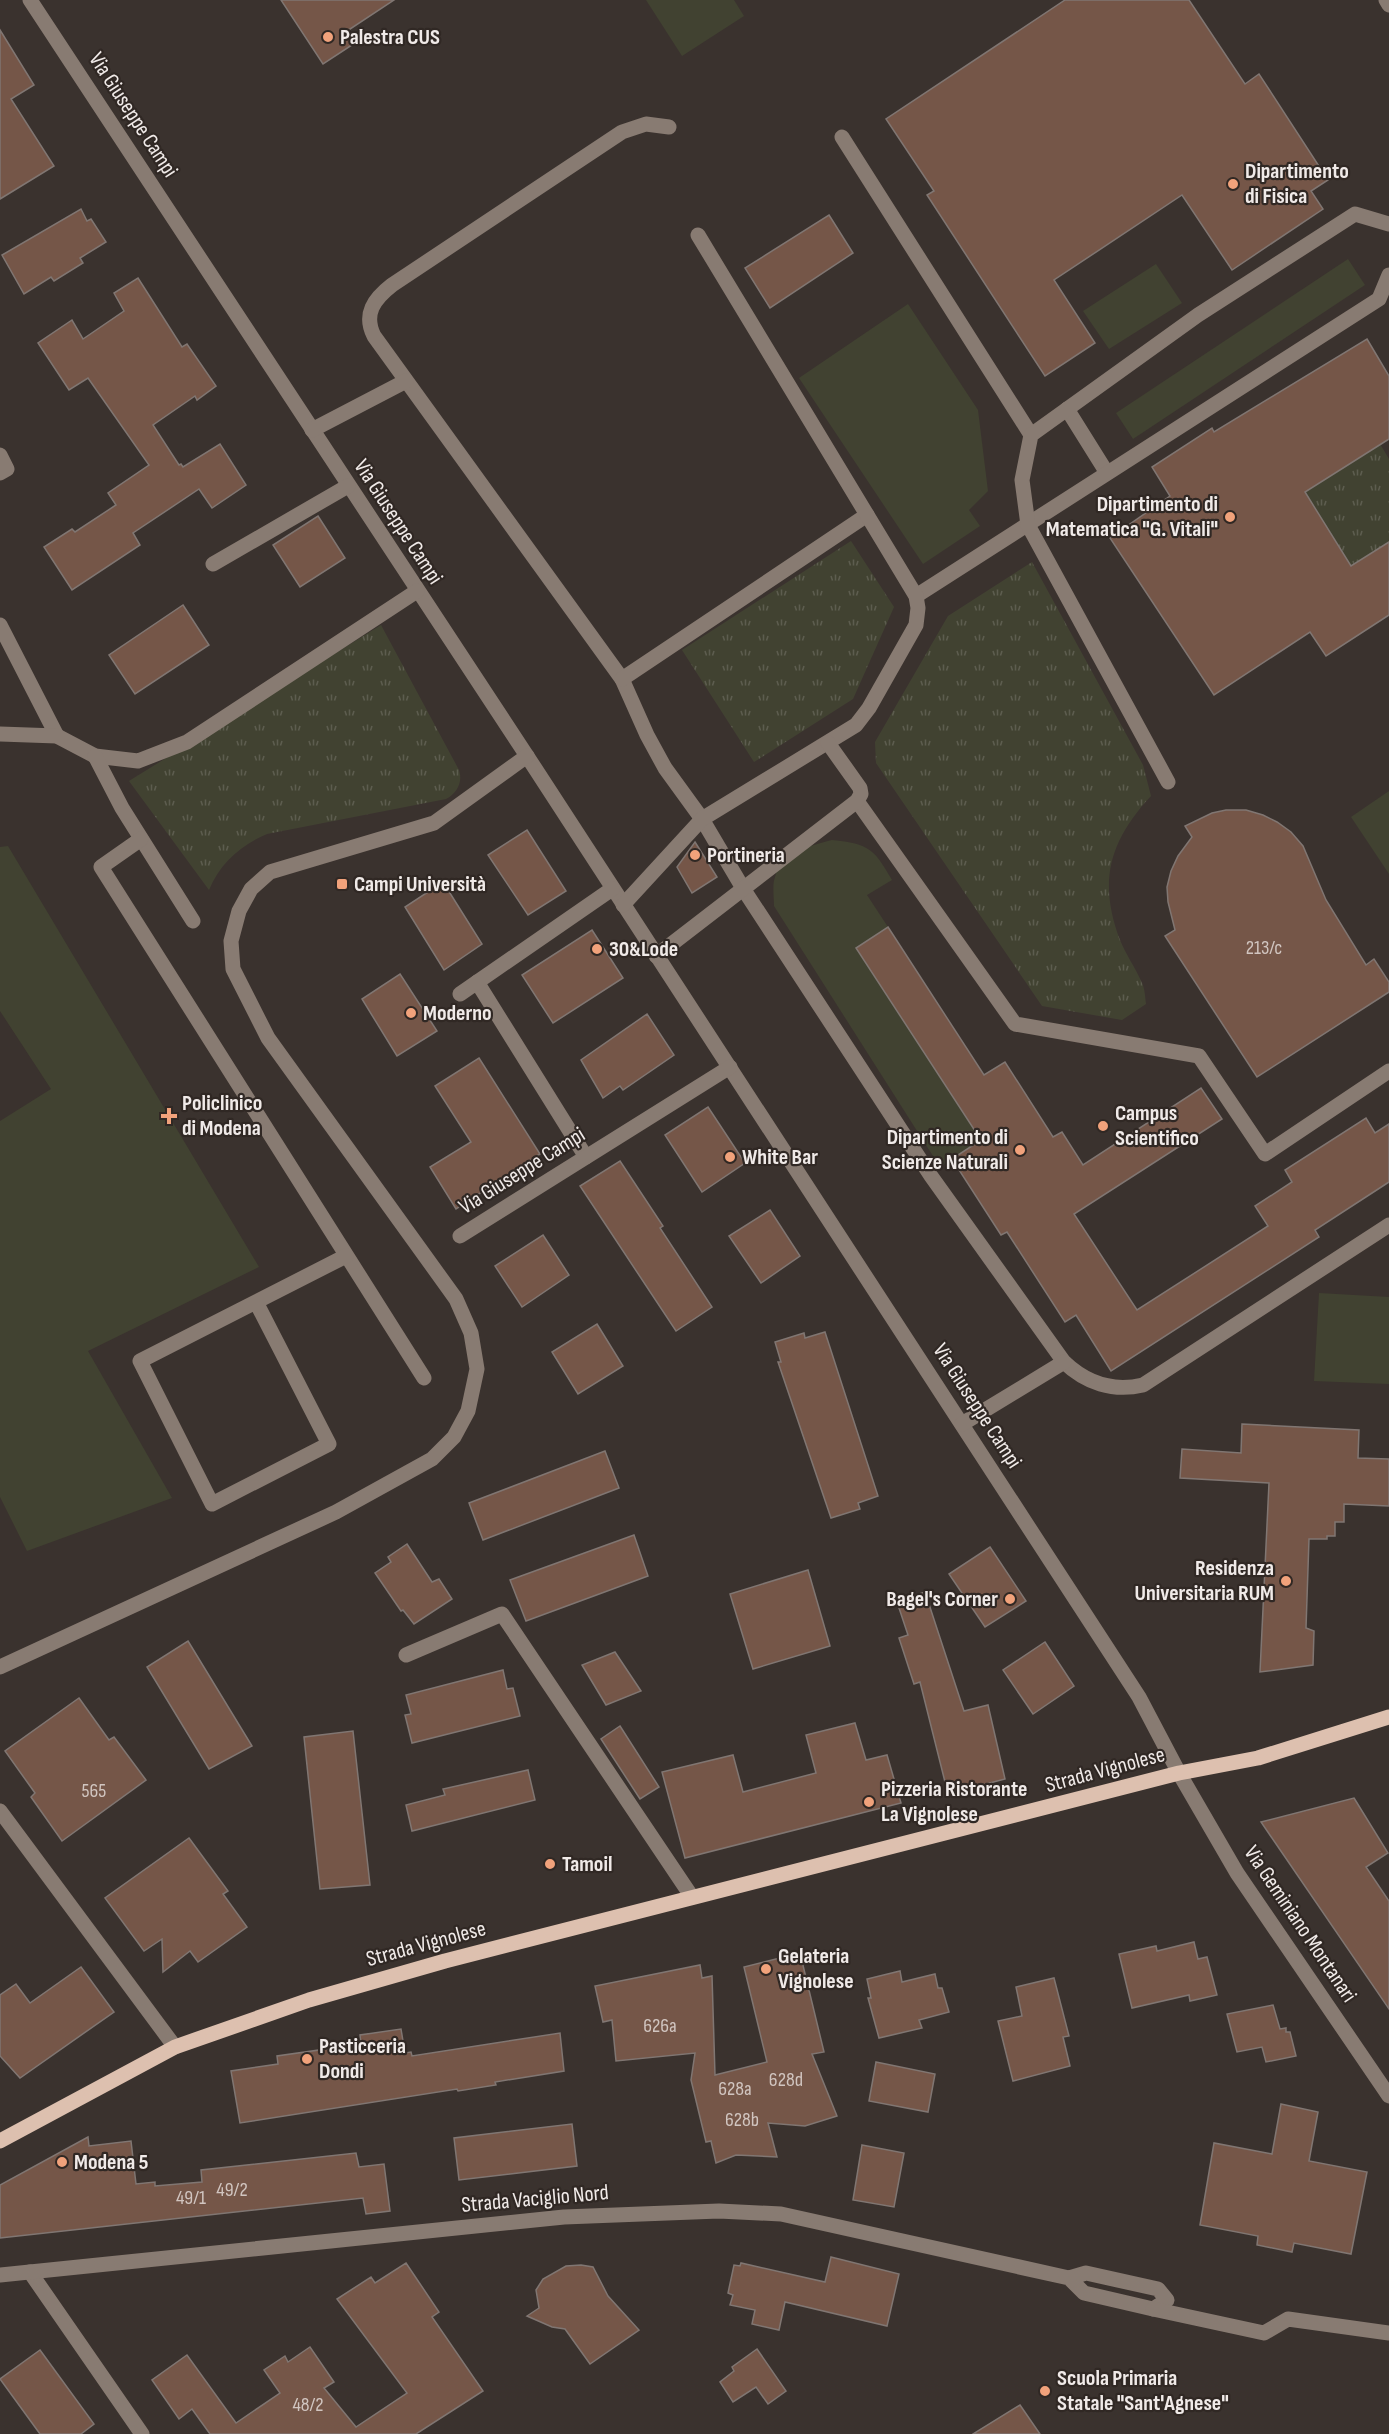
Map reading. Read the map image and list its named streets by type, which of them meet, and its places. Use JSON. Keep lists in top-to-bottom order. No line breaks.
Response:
{"streets":{"main road":["Strada Vignolese"],"street":["Via Giuseppe Campi","Via Geminiano Montanari","Strada Vaciglio Nord"]},"crossings":[["Via Giuseppe Campi","Strada Vignolese"],["Via Giuseppe Campi","Via Geminiano Montanari"],["Strada Vignolese","Via Geminiano Montanari"]],"places":{"other":["Palestra CUS","Dipartimento di Fisica","Dipartimento di Matematica \"G. Vitali\"","Portineria","30&Lode","Moderno","Campus Scientifico","Dipartimento di Scienze Naturali","White Bar","Residenza Universitaria RUM","Bagel's Corner","Pizzeria Ristorante La Vignolese","Tamoil","Gelateria Vignolese","Pasticceria Dondi","Modena 5","Scuola Primaria Statale \"Sant'Agnese\""],"transit":["Campi Università"],"health":["Policlinico di Modena"]},"house_numbers":["213/c","565","626a","628d","628a","628b","49/2","49/1","48/2"]}
